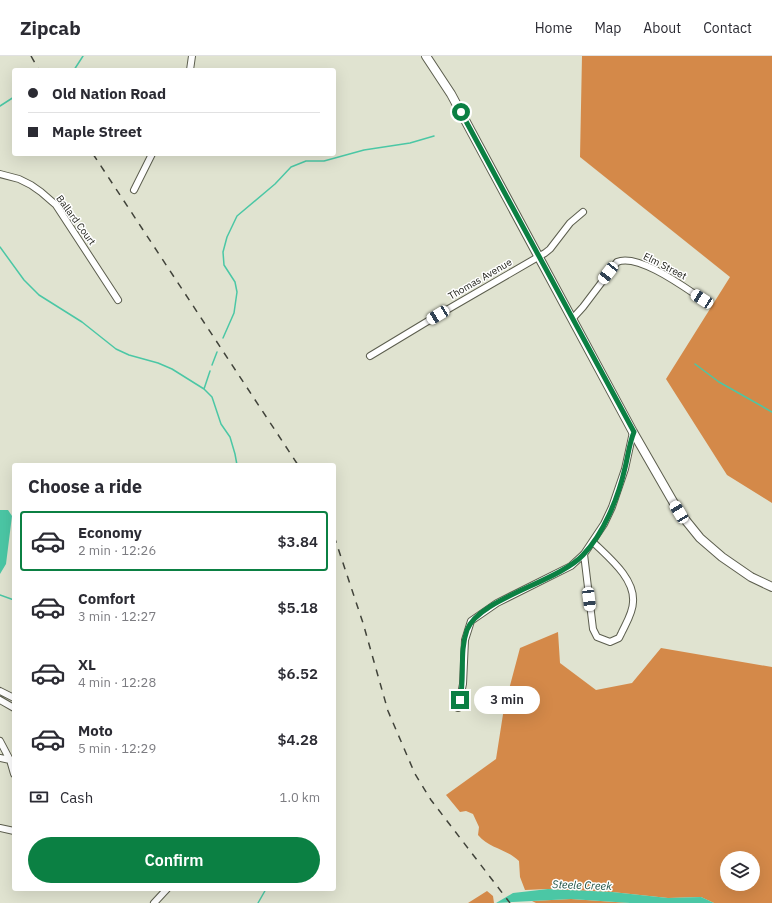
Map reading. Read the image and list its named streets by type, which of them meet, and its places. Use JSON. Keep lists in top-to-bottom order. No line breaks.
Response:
{"streets":{"street":["Ballard Court","Elm Street","Thomas Avenue"]},"water":["Steele Creek"],"page":{"header":"Zipcab","nav":["Home","Map","About","Contact"],"banner":["Old Nation Road","Maple Street"],"heading":"Choose a ride","list":[{"name":"Economy","note":"2 min · 12:26","value":"$3.84"},{"name":"Comfort","note":"3 min · 12:27","value":"$5.18"},{"name":"XL","note":"4 min · 12:28","value":"$6.52"},{"name":"Moto","note":"5 min · 12:29","value":"$4.28"}],"bubble":"3 min","pay":["Cash","1.0 km"],"buttons":"Confirm"}}
